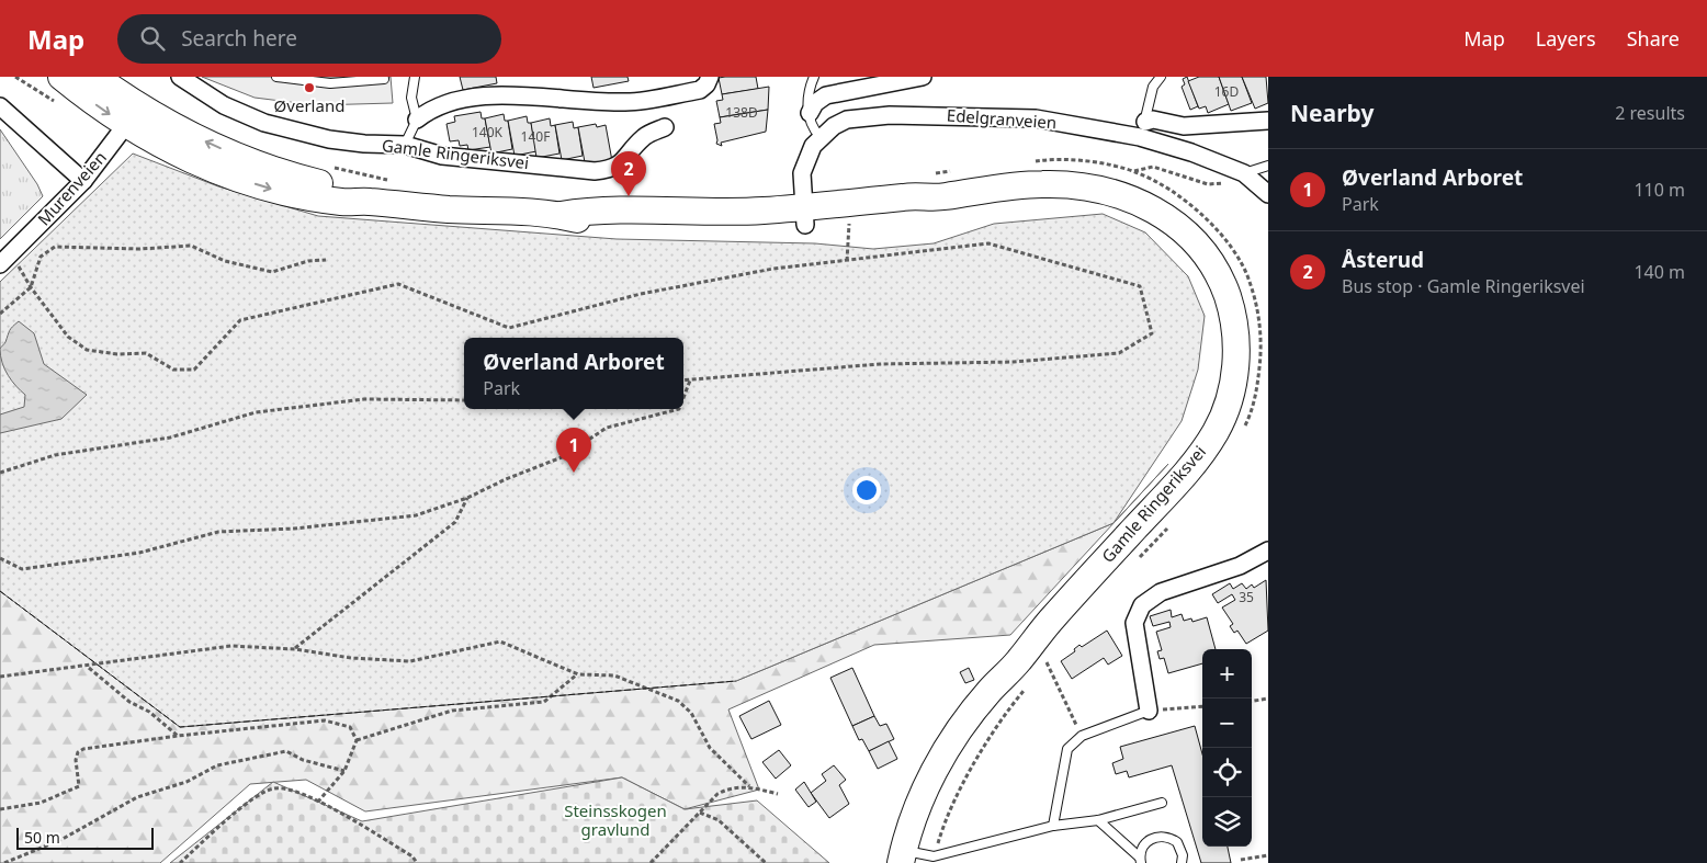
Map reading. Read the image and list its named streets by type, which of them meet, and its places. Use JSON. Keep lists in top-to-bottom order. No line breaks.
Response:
{"streets":{"main road":["Gamle Ringeriksvei"],"street":["Edelgranveien","Murenveien"]},"crossings":[["Edelgranveien","Gamle Ringeriksvei"],["Gamle Ringeriksvei","Murenveien"]],"parks":["Steinsskogen gravlund"],"places":["Øverland"],"house_numbers":["16D","138D","140K","140F","35"],"scale_bar":"50 m","page":{"header":"Map","search":"Search here","nav":["Map","Layers","Share"],"heading":["Nearby","2 results"],"list":[{"mark":"1","name":"Øverland Arboret","note":"Park","value":"110 m"},{"mark":"2","name":"Åsterud","note":"Bus stop · Gamle Ringeriksvei","value":"140 m"}],"pins":["2","1"],"popup":["Øverland Arboret","Park"],"map_buttons":["+","−"],"scale":"50 m"}}
